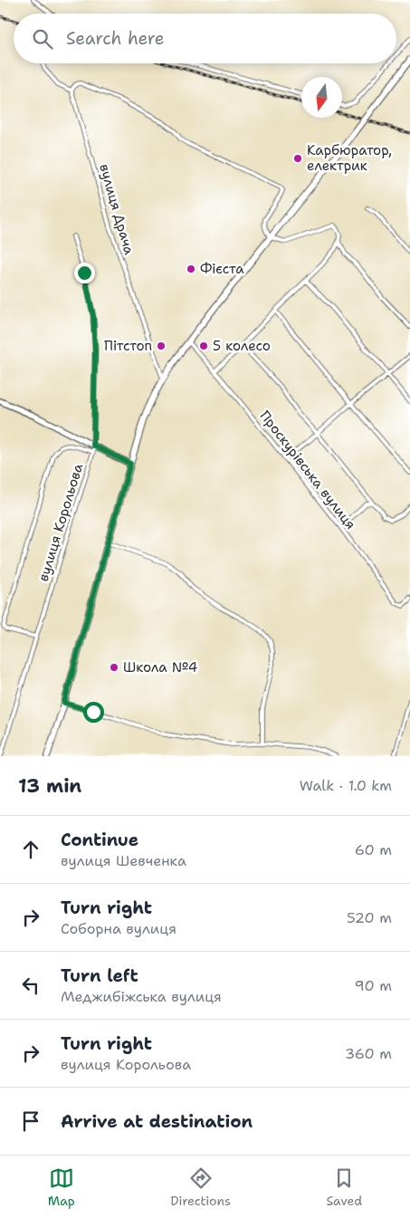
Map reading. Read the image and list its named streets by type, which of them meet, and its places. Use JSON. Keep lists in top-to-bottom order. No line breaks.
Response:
{"streets":{"street":["вулиця Драча","Проскурівська вулиця","вулиця Корольова"]},"places":["Карбюратор, електрик","Фієста","Пітстоп","5 колесо","Школа №4"],"north":"bottom","page":{"search":"Search here","heading":["13 min","Walk · 1.0 km"],"list":[["Continue","вулиця Шевченка","60 m"],["Turn right","Соборна вулиця","520 m"],["Turn left","Меджибіжська вулиця","90 m"],["Turn right","вулиця Корольова","360 m"],"Arrive at destination"],"nav":["Map","Directions","Saved"]}}
